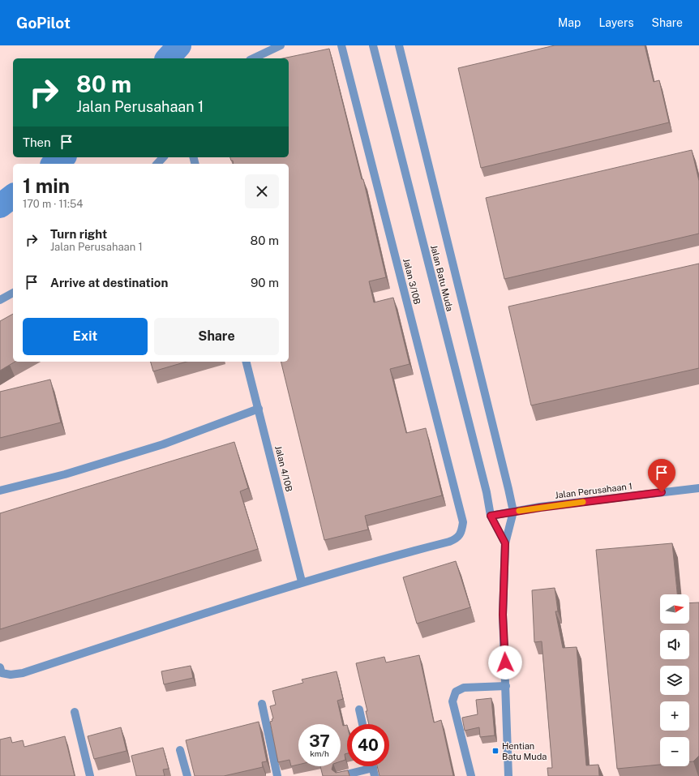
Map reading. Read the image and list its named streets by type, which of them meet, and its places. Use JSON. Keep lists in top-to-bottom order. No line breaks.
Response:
{"streets":{"street":["Jalan Batu Muda","Jalan 3/10B","Jalan 4/10B","Jalan Perusahaan 1"]},"crossings":[["Jalan Batu Muda","Jalan Perusahaan 1"],["Jalan 3/10B","Jalan 4/10B"]],"places":{"transit":["Hentian Batu Muda"]},"north":"right","page":{"header":"GoPilot","nav":["Map","Layers","Share"],"turn":["80 m","Jalan Perusahaan 1"],"then":"Then","heading":["1 min","170 m · 11:54"],"list":[{"name":"Turn right","note":"Jalan Perusahaan 1","value":"80 m"},{"name":"Arrive at destination","value":"90 m"}],"buttons":["Exit","Share"],"map_buttons":["+","−"],"speed":"37 km/h","limit":"40"}}
